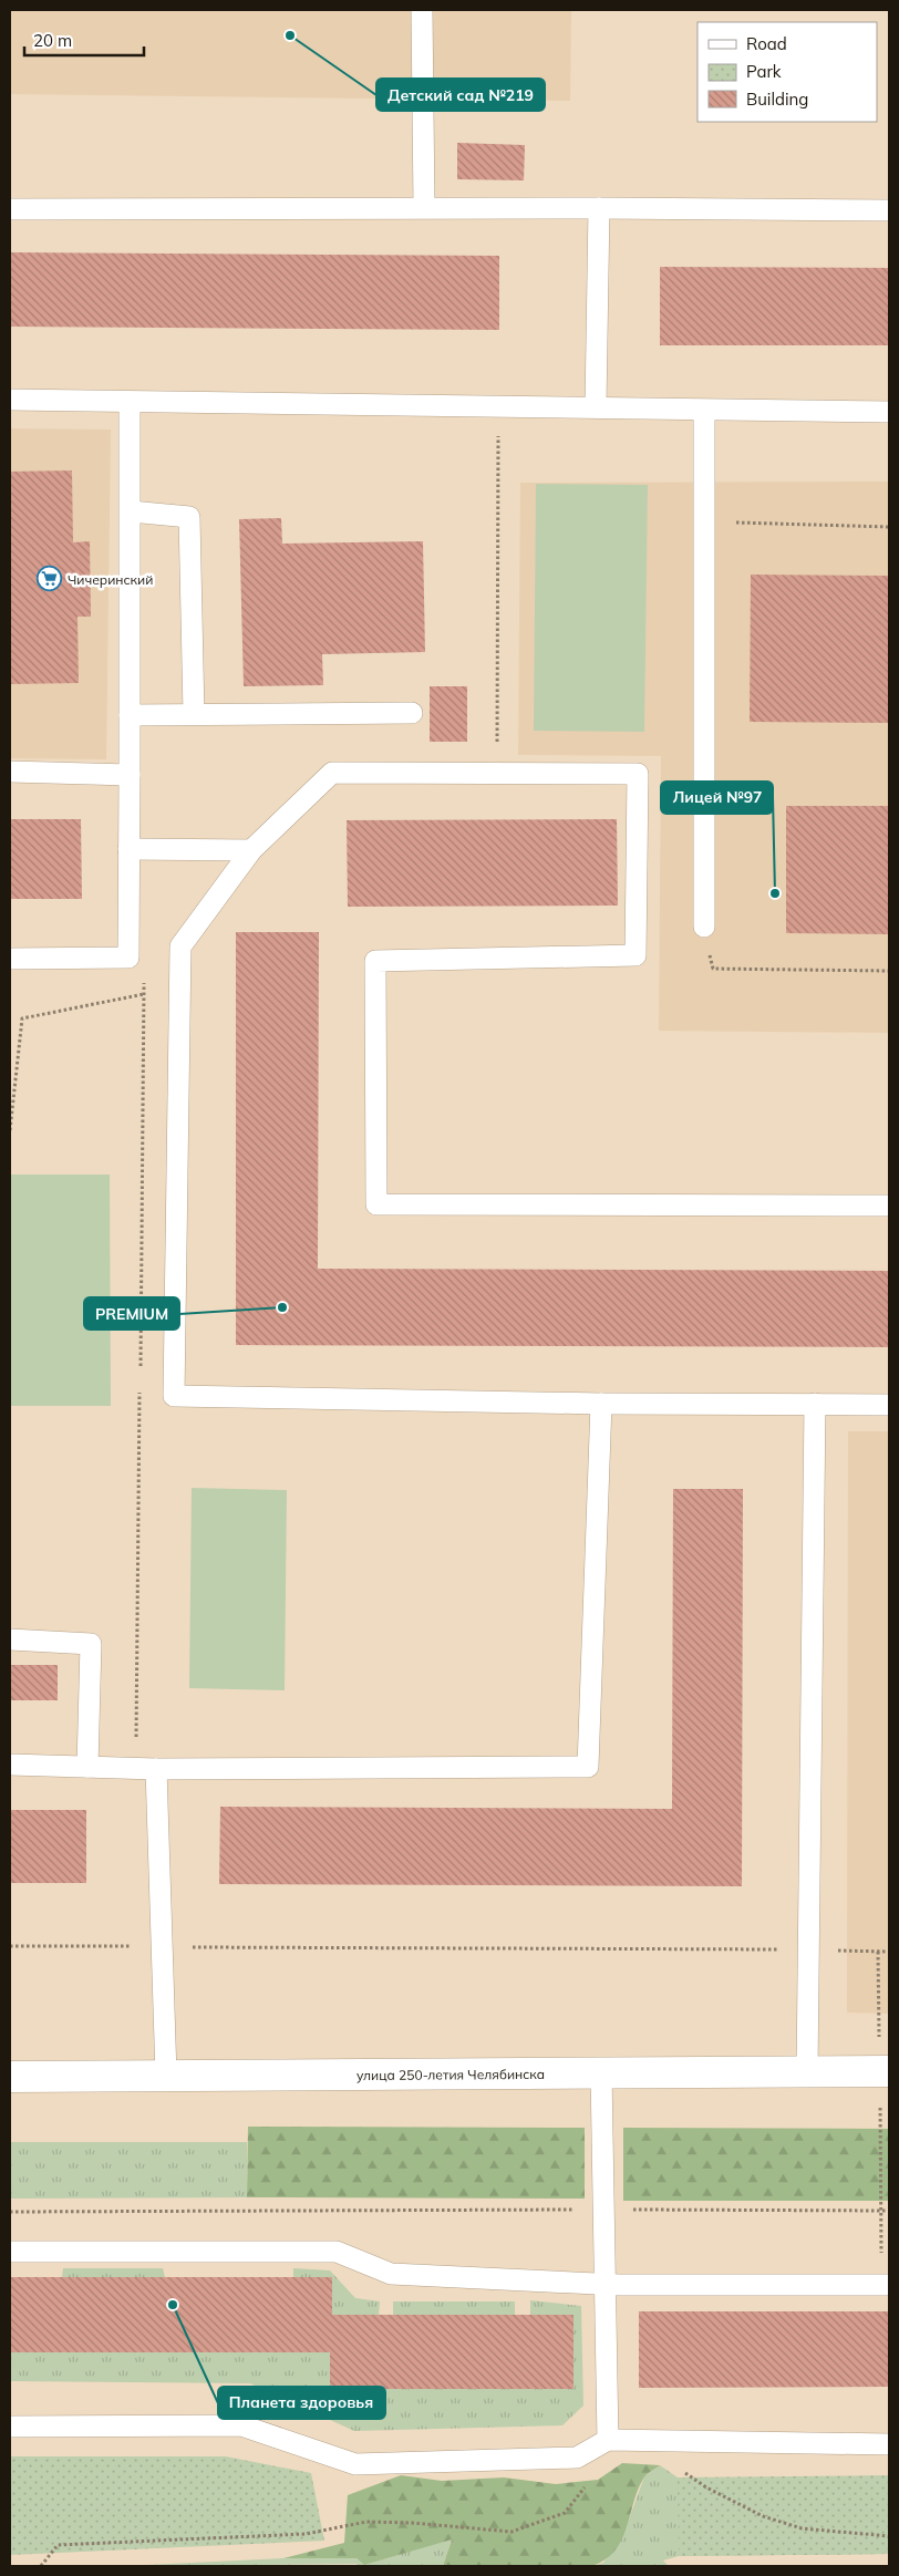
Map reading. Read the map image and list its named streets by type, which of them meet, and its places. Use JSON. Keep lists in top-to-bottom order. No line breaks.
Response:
{"streets":{"street":["улица 250-летия Челябинска"]},"places":{"other":["Детский сад №219","Лицей №97","PREMIUM","Планета здоровья"],"supermarket":["Чичеринский"]},"legend":["Road","Park","Building"],"scale_bar":"20 m"}
